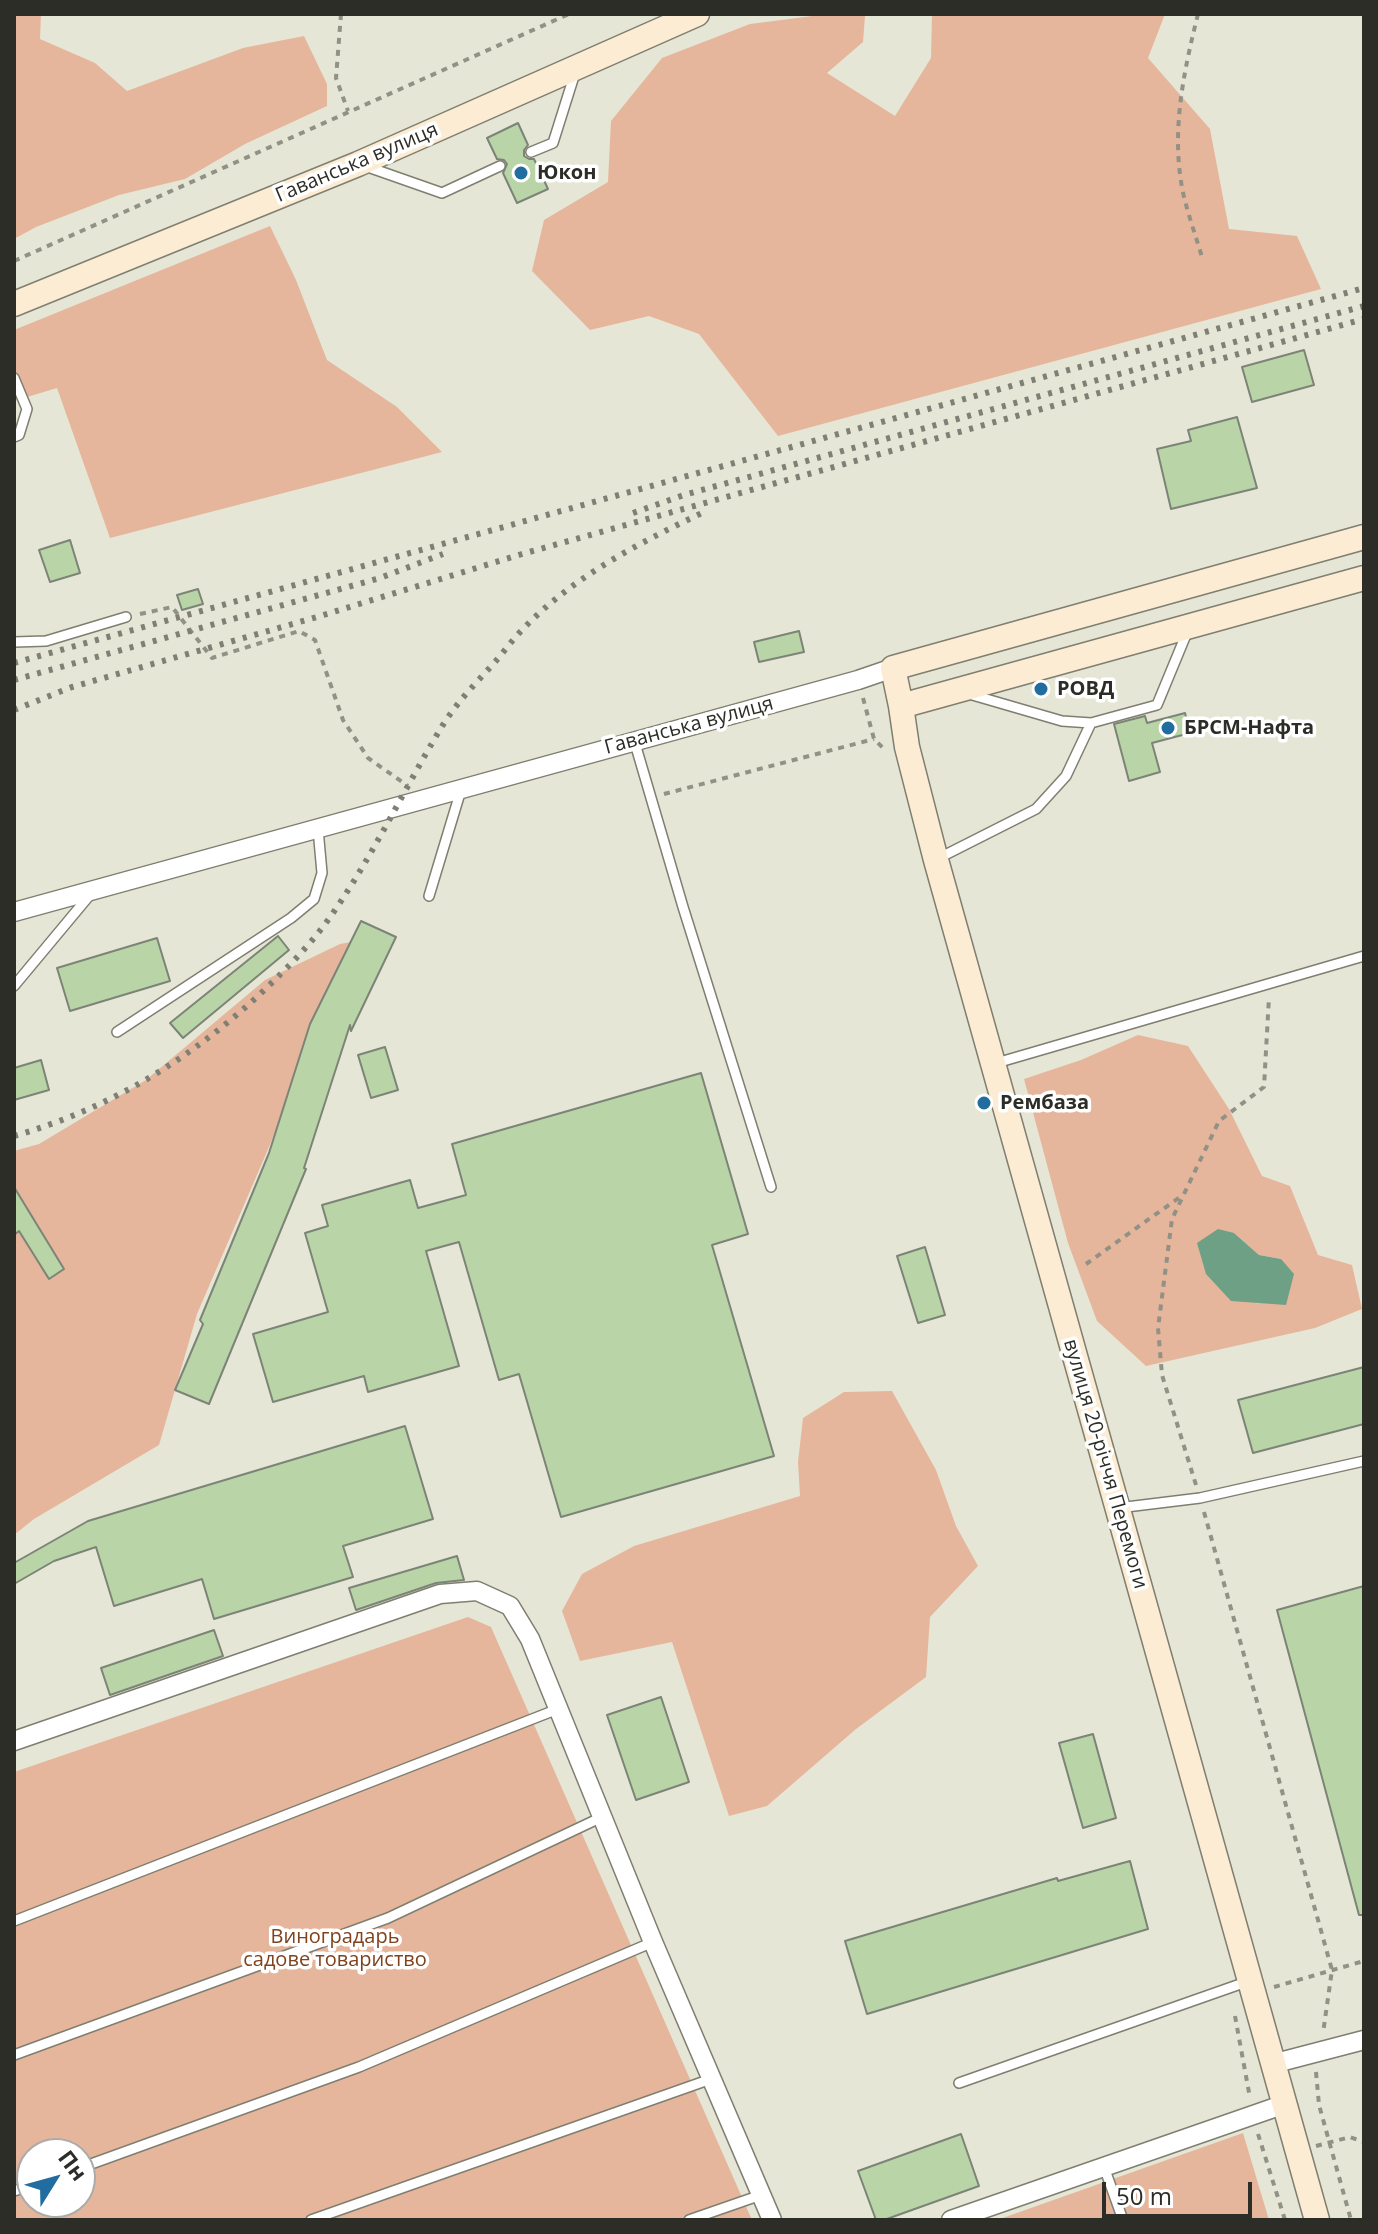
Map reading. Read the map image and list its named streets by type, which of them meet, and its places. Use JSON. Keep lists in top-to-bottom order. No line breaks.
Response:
{"streets":{"street":["Гаванська вулиця","вулиця 20-річчя Перемоги"]},"crossings":[["Гаванська вулиця","вулиця 20-річчя Перемоги"]],"parks":["Виноградарь садове товариство"],"places":["Юкон","РОВД","БРСМ-Нафта","Рембаза"],"scale_bar":"50 m","north":"top right"}
